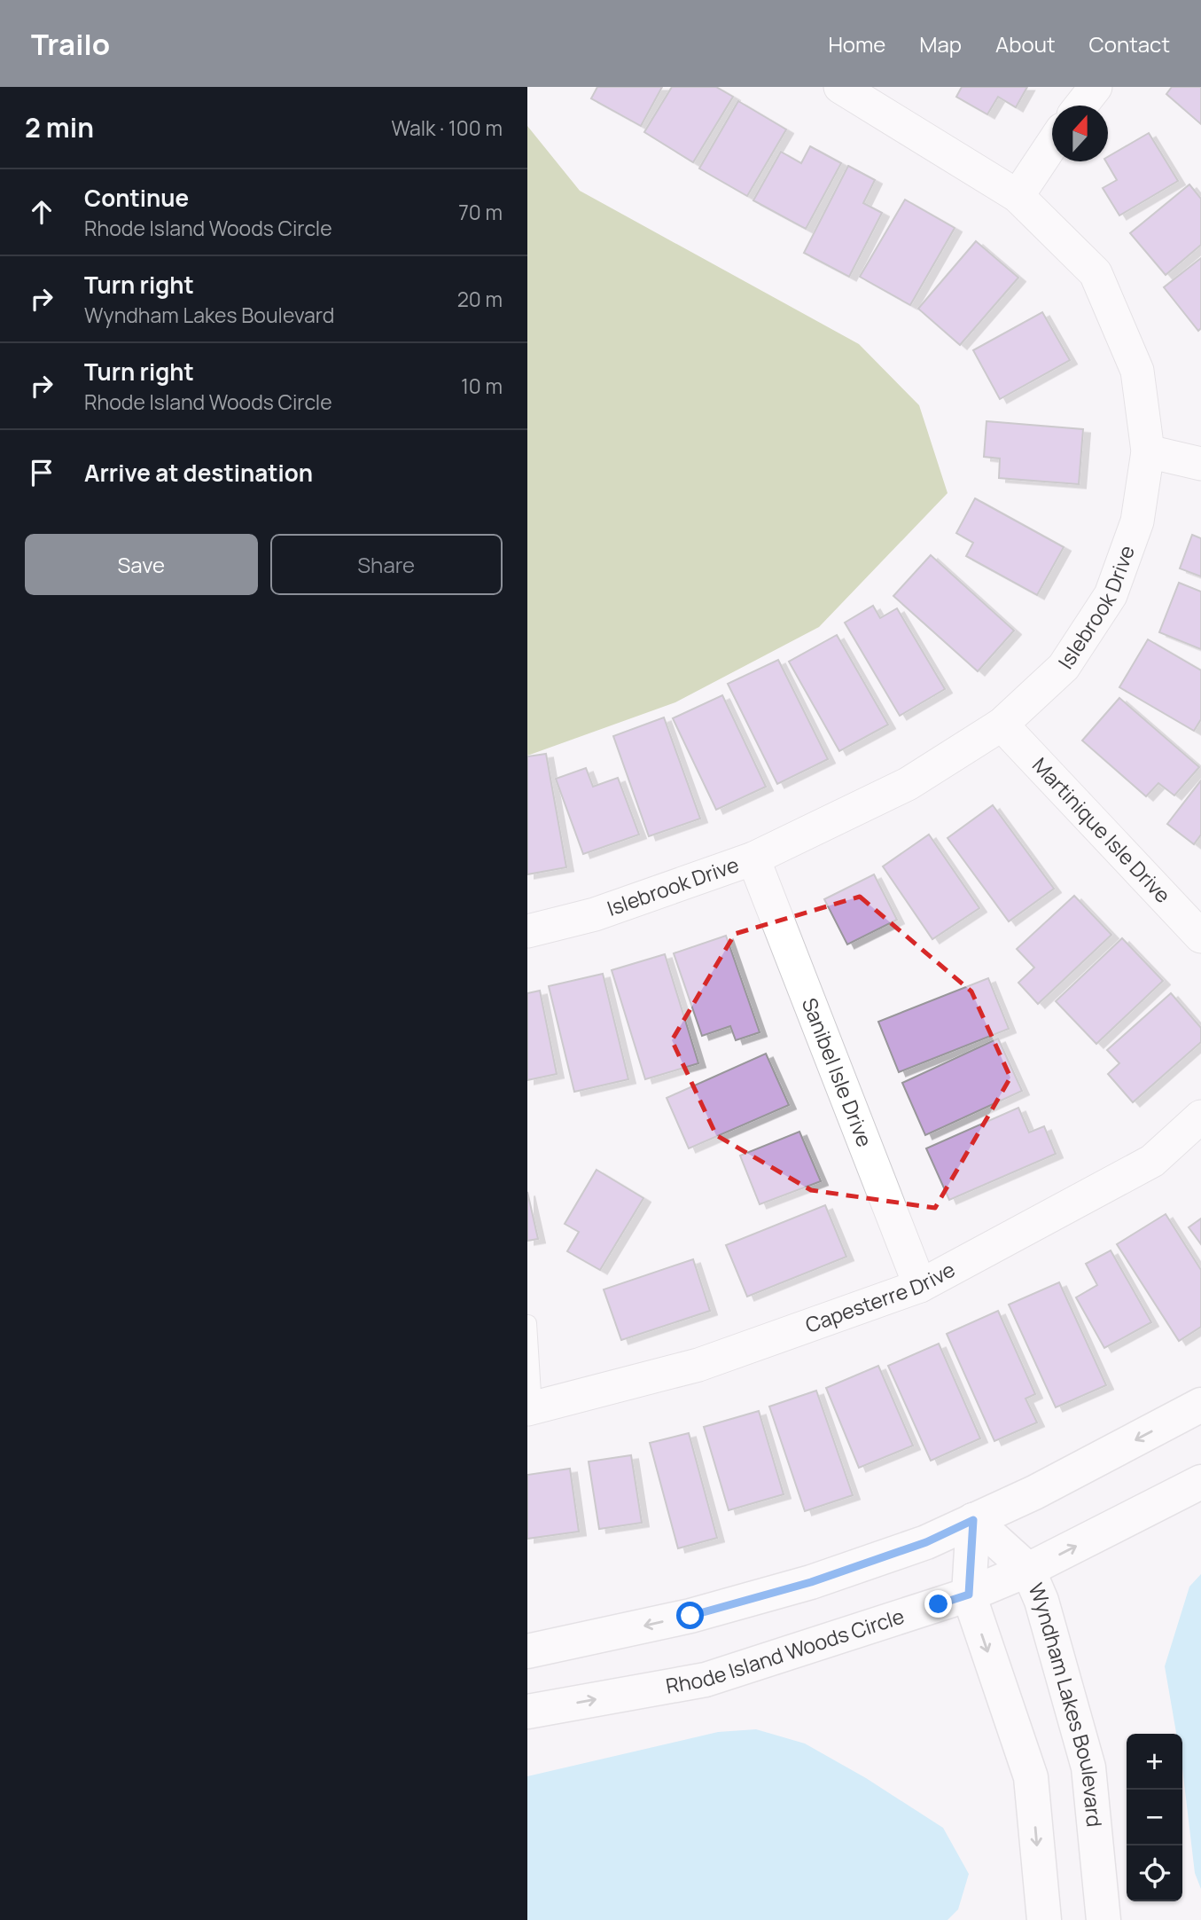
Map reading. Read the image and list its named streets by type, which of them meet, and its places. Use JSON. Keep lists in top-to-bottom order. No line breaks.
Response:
{"streets":{"street":["Islebrook Drive","Martinique Isle Drive","Sanibel Isle Drive","Capesterre Drive","Rhode Island Woods Circle","Wyndham Lakes Boulevard"]},"crossings":[["Islebrook Drive","Martinique Isle Drive"],["Islebrook Drive","Sanibel Isle Drive"],["Sanibel Isle Drive","Capesterre Drive"],["Rhode Island Woods Circle","Wyndham Lakes Boulevard"]],"north":"top","page":{"header":"Trailo","nav":["Home","Map","About","Contact"],"heading":["2 min","Walk · 100 m"],"list":[["Continue","Rhode Island Woods Circle","70 m"],["Turn right","Wyndham Lakes Boulevard","20 m"],["Turn right","Rhode Island Woods Circle","10 m"],"Arrive at destination"],"buttons":["Save","Share"],"map_buttons":["+","−"]}}
